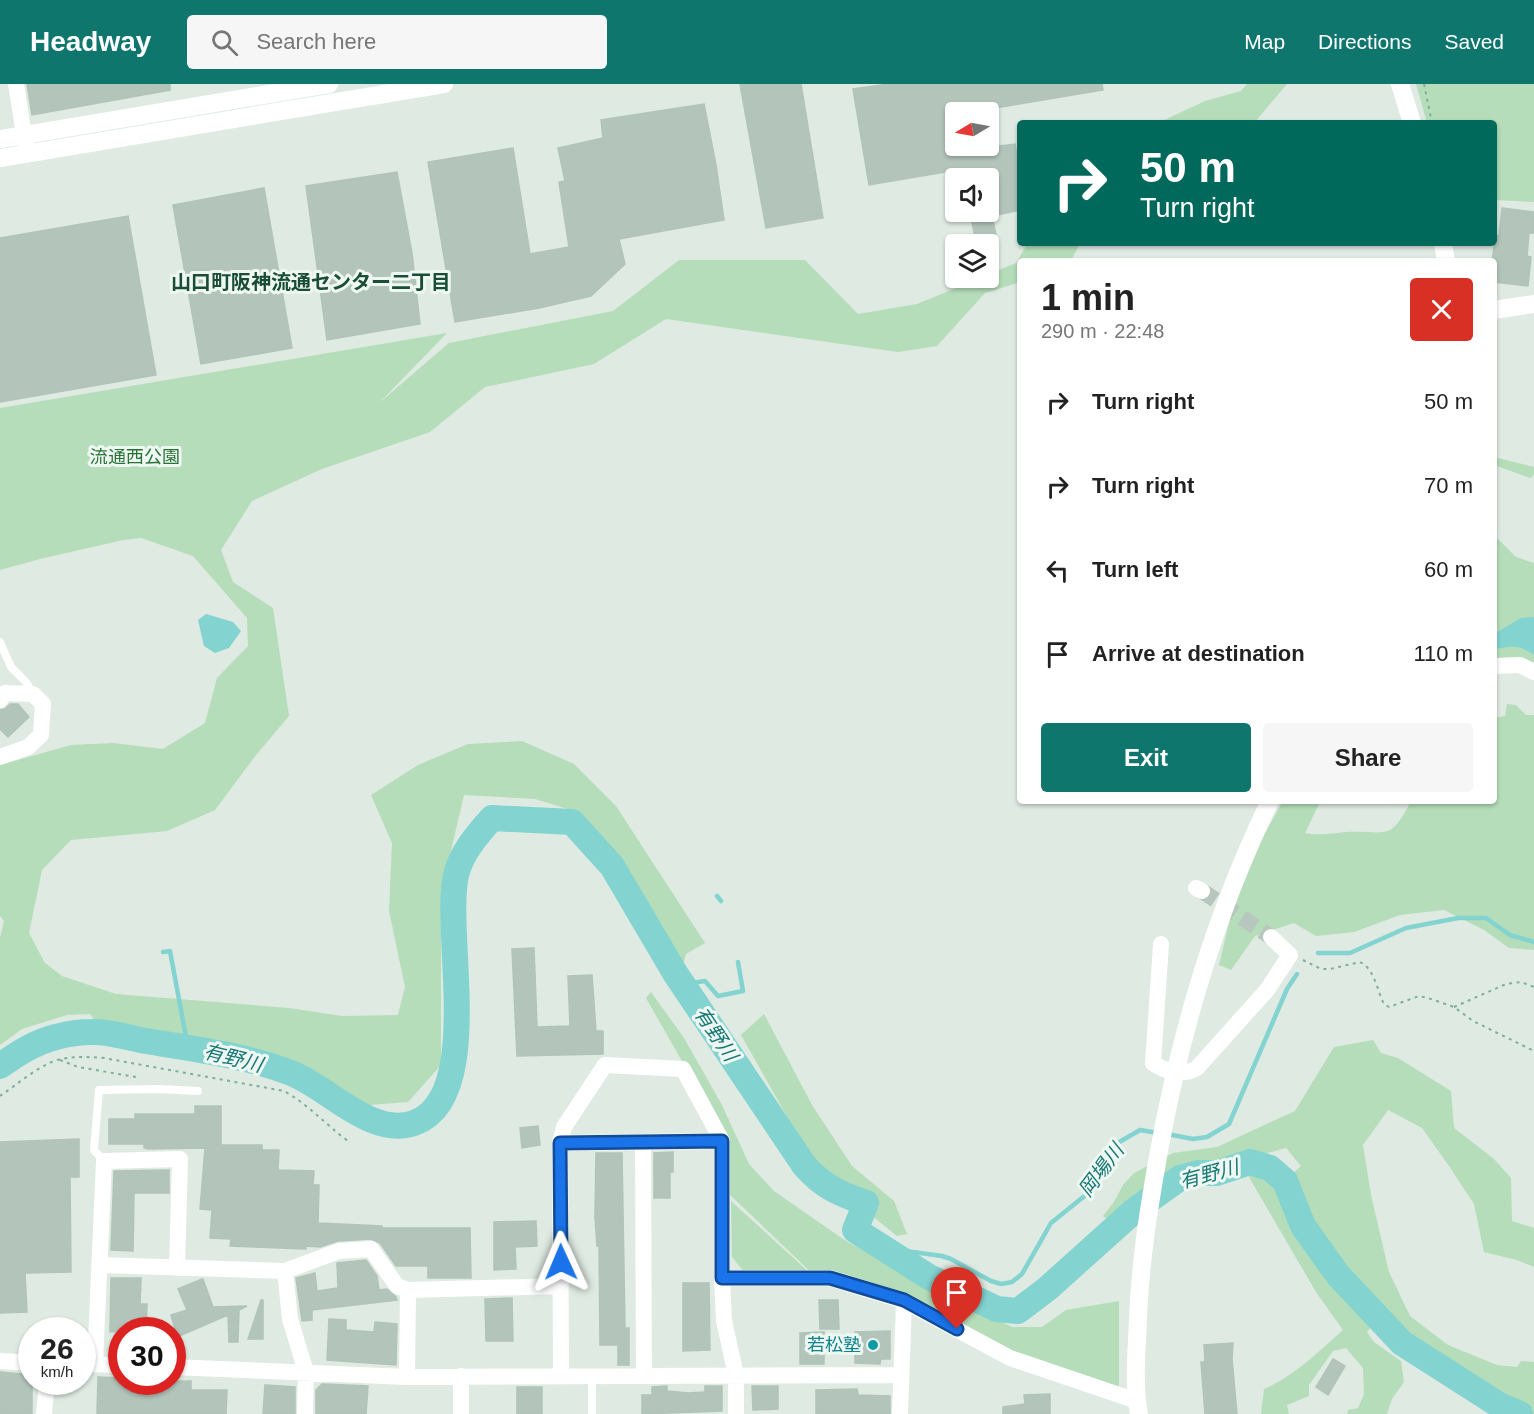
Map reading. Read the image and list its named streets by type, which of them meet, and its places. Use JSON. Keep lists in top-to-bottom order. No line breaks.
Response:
{"districts":["山口町阪神流通センター二丁目"],"water":["有野川","岡場川"],"parks":["流通西公園"],"places":["若松塾"],"north":"left","page":{"header":"Headway","search":"Search here","nav":["Map","Directions","Saved"],"turn":["50 m","Turn right"],"heading":["1 min","290 m · 22:48"],"list":[{"name":"Turn right","value":"50 m"},{"name":"Turn right","value":"70 m"},{"name":"Turn left","value":"60 m"},{"name":"Arrive at destination","value":"110 m"}],"buttons":["Exit","Share"],"speed":"26 km/h","limit":"30"}}
